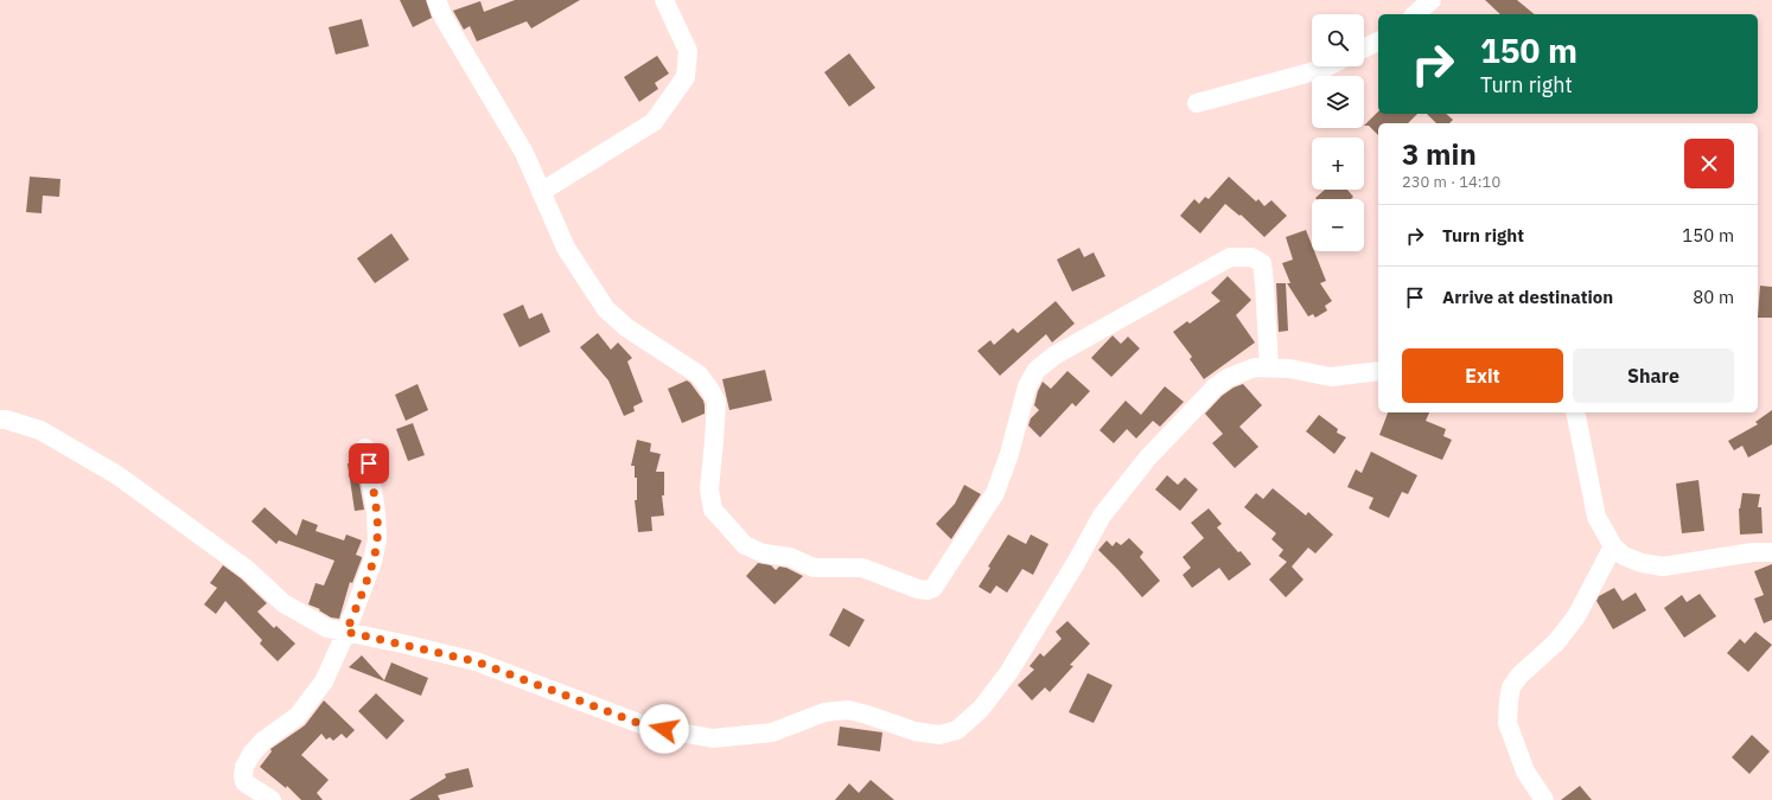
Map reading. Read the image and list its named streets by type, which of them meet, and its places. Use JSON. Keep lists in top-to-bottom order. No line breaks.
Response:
{"page":{"map_buttons":["+","−"],"turn":["150 m","Turn right"],"heading":["3 min","230 m · 14:10"],"list":[{"name":"Turn right","value":"150 m"},{"name":"Arrive at destination","value":"80 m"}],"buttons":["Exit","Share"]}}
